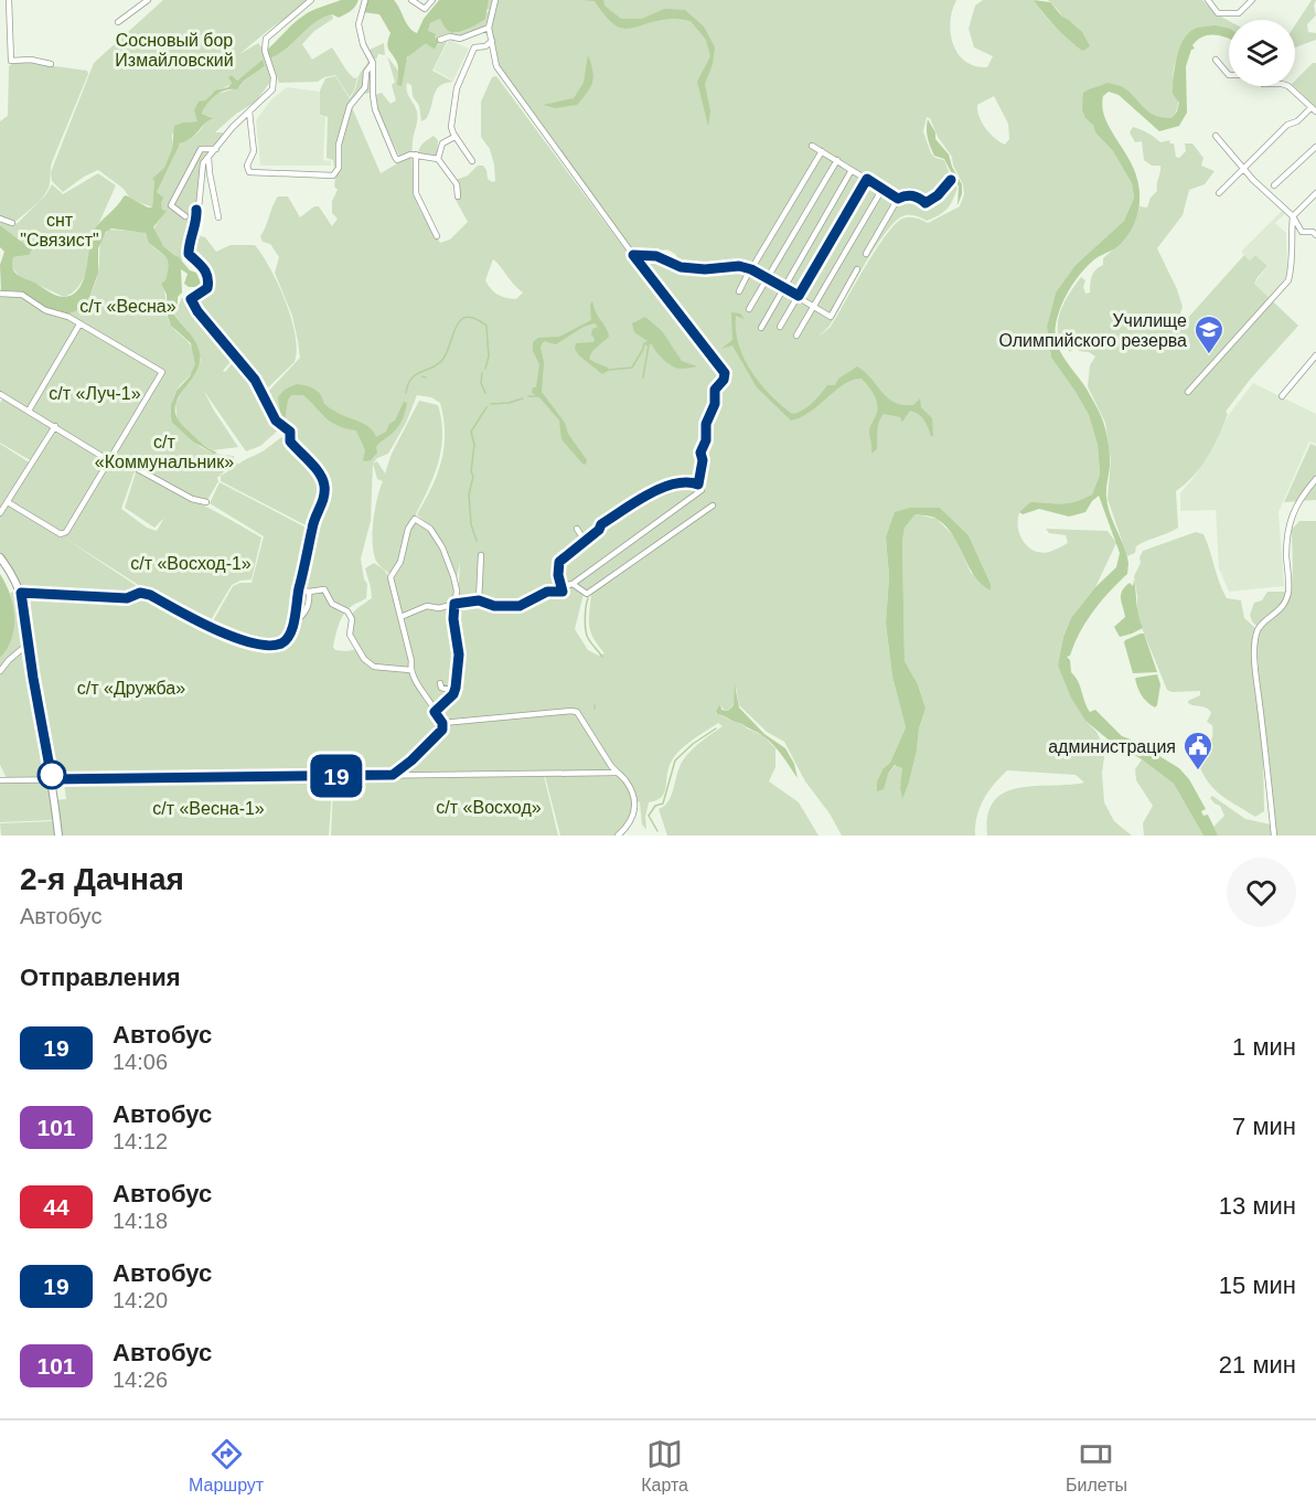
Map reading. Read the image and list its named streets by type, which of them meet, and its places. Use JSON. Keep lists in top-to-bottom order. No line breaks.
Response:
{"parks":["Сосновый бор Измайловский","снт \"Связист\"","с/т «Весна»","с/т «Луч-1»","с/т «Коммунальник»","с/т «Восход-1»","с/т «Дружба»","с/т «Восход»","с/т «Весна-1»"],"places":{"school or university":["Училище Олимпийского резерва"],"public building":["администрация"]},"lines":["bus line 19"],"page":{"on_map":"19","heading":[["2-я Дачная","Автобус"],"Отправления"],"list":[{"mark":"19","name":"Автобус","note":"14:06","value":"1 мин"},{"mark":"101","name":"Автобус","note":"14:12","value":"7 мин"},{"mark":"44","name":"Автобус","note":"14:18","value":"13 мин"},{"mark":"19","name":"Автобус","note":"14:20","value":"15 мин"},{"mark":"101","name":"Автобус","note":"14:26","value":"21 мин"}],"tabs":["Маршрут","Карта","Билеты"]}}
